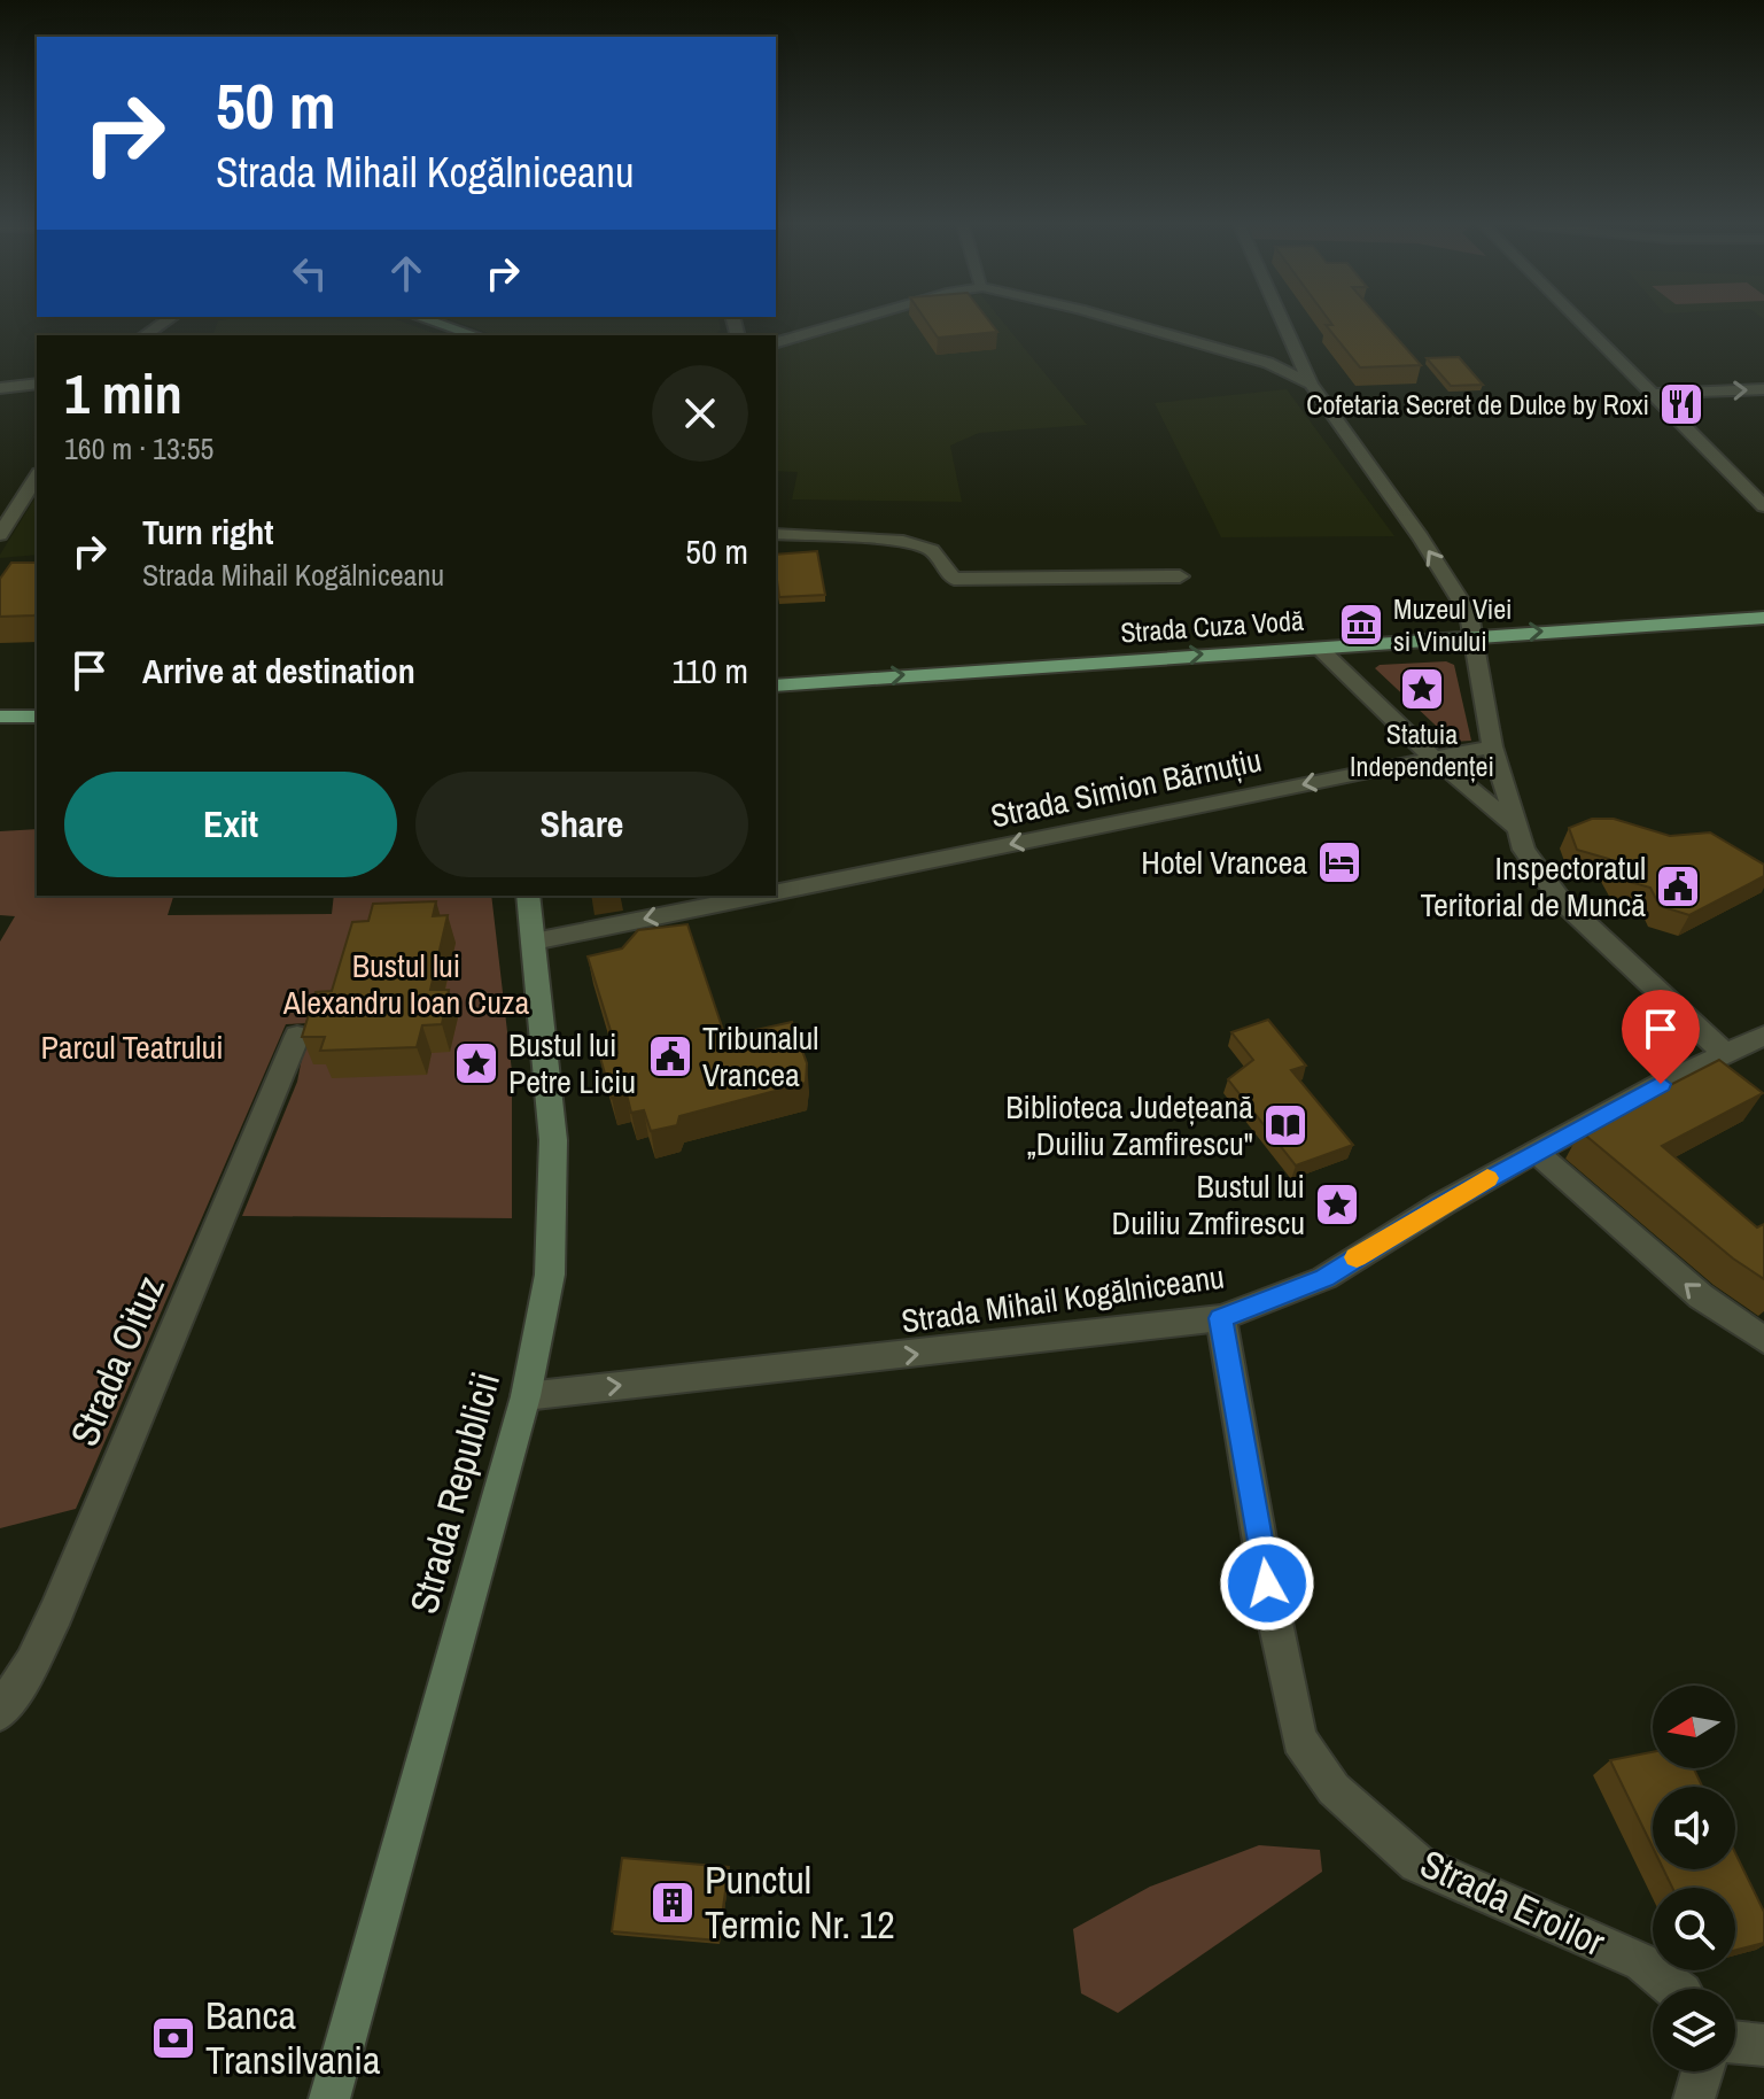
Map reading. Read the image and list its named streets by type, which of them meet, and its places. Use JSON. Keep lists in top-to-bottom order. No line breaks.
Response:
{"streets":{"main road":["Strada Cuza Vodă","Strada Republicii"],"street":["Strada Simion Bărnuțiu","Strada Mihail Kogălniceanu","Strada Oituz","Strada Eroilor"]},"crossings":[["Strada Simion Bărnuțiu","Strada Republicii"],["Strada Mihail Kogălniceanu","Strada Republicii"],["Strada Mihail Kogălniceanu","Strada Eroilor"]],"one_way":["Strada Cuza Vodă","Strada Simion Bărnuțiu","Strada Mihail Kogălniceanu"],"parks":["Bustul lui Alexandru Ioan Cuza","Parcul Teatrului"],"places":{"restaurant":["Cofetaria Secret de Dulce by Roxi"],"museum":["Muzeul Viei si Vinului"],"place":["Statuia Independenței","Bustul lui Petre Liciu","Bustul lui Duiliu Zmfirescu"],"hotel":["Hotel Vrancea"],"public building":["Inspectoratul Teritorial de Muncă","Tribunalul Vrancea"],"library":["Biblioteca Județeană „Duiliu Zamfirescu\""],"building":["Punctul Termic Nr. 12"],"bank":["Banca Transilvania"]},"north":"left","page":{"turn":["50 m","Strada Mihail Kogălniceanu"],"heading":["1 min","160 m · 13:55"],"list":[{"name":"Turn right","note":"Strada Mihail Kogălniceanu","value":"50 m"},{"name":"Arrive at destination","value":"110 m"}],"buttons":["Exit","Share"]}}
